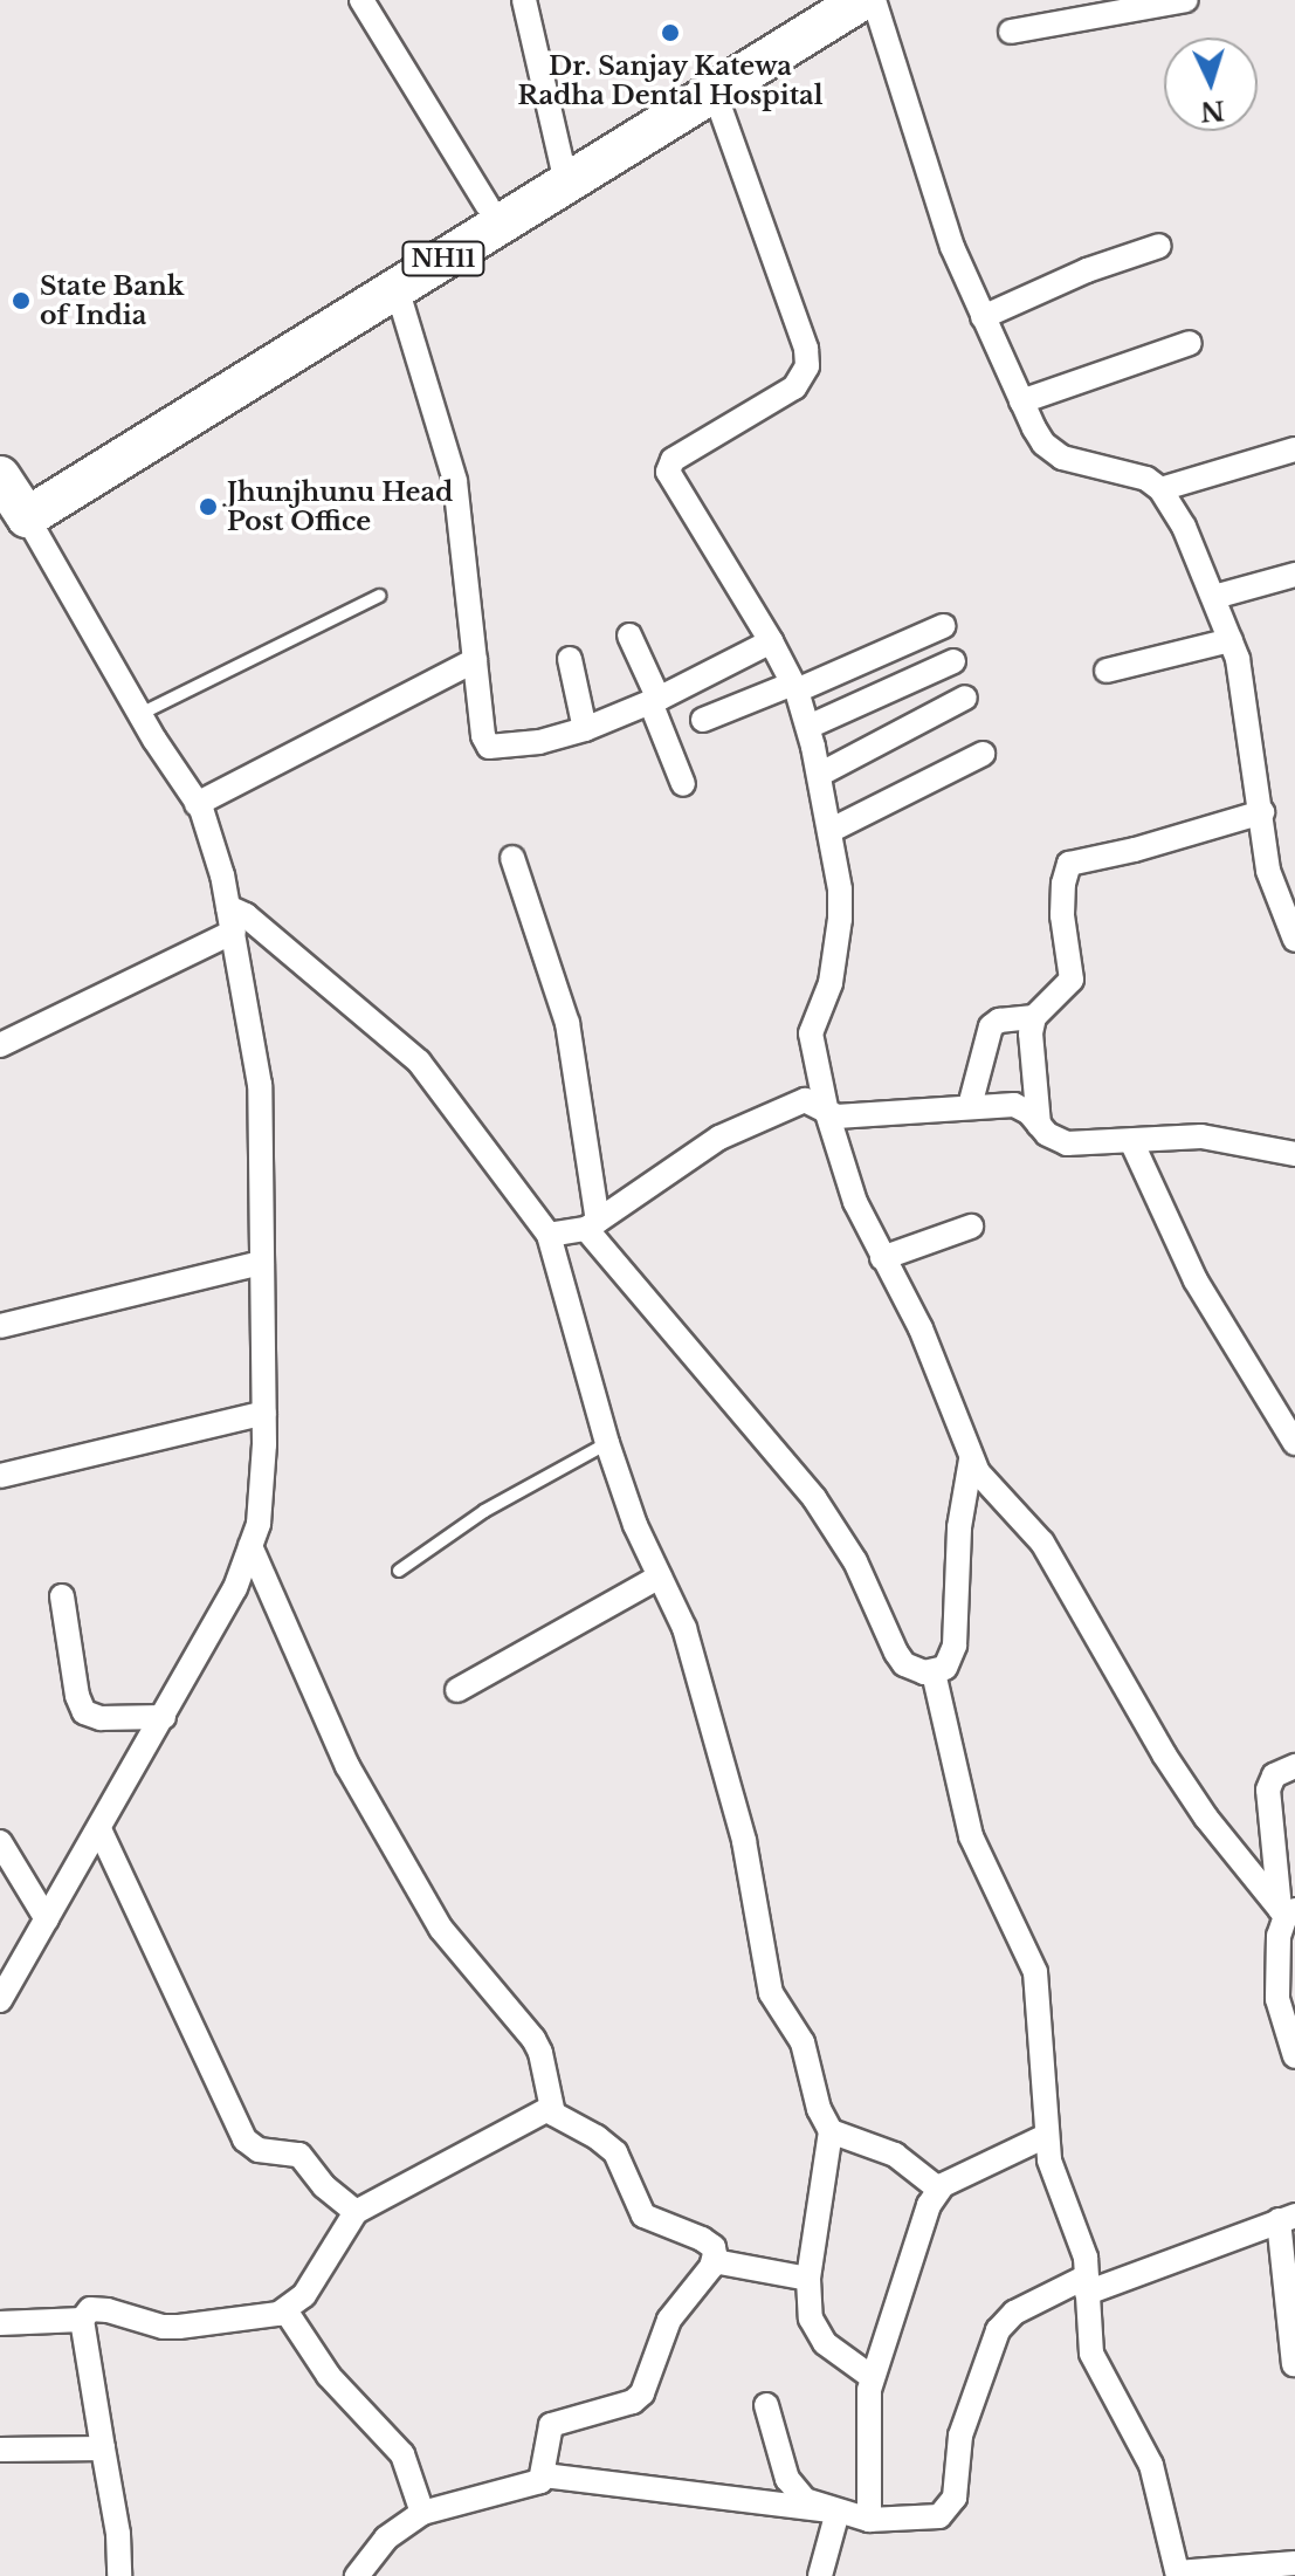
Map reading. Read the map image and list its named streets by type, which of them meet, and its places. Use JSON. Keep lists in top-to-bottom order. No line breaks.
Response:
{"streets":{"highway":["NH11"]},"places":["Dr. Sanjay Katewa Radha Dental Hospital","State Bank of India","Jhunjhunu Head Post Office"],"north":"bottom"}
